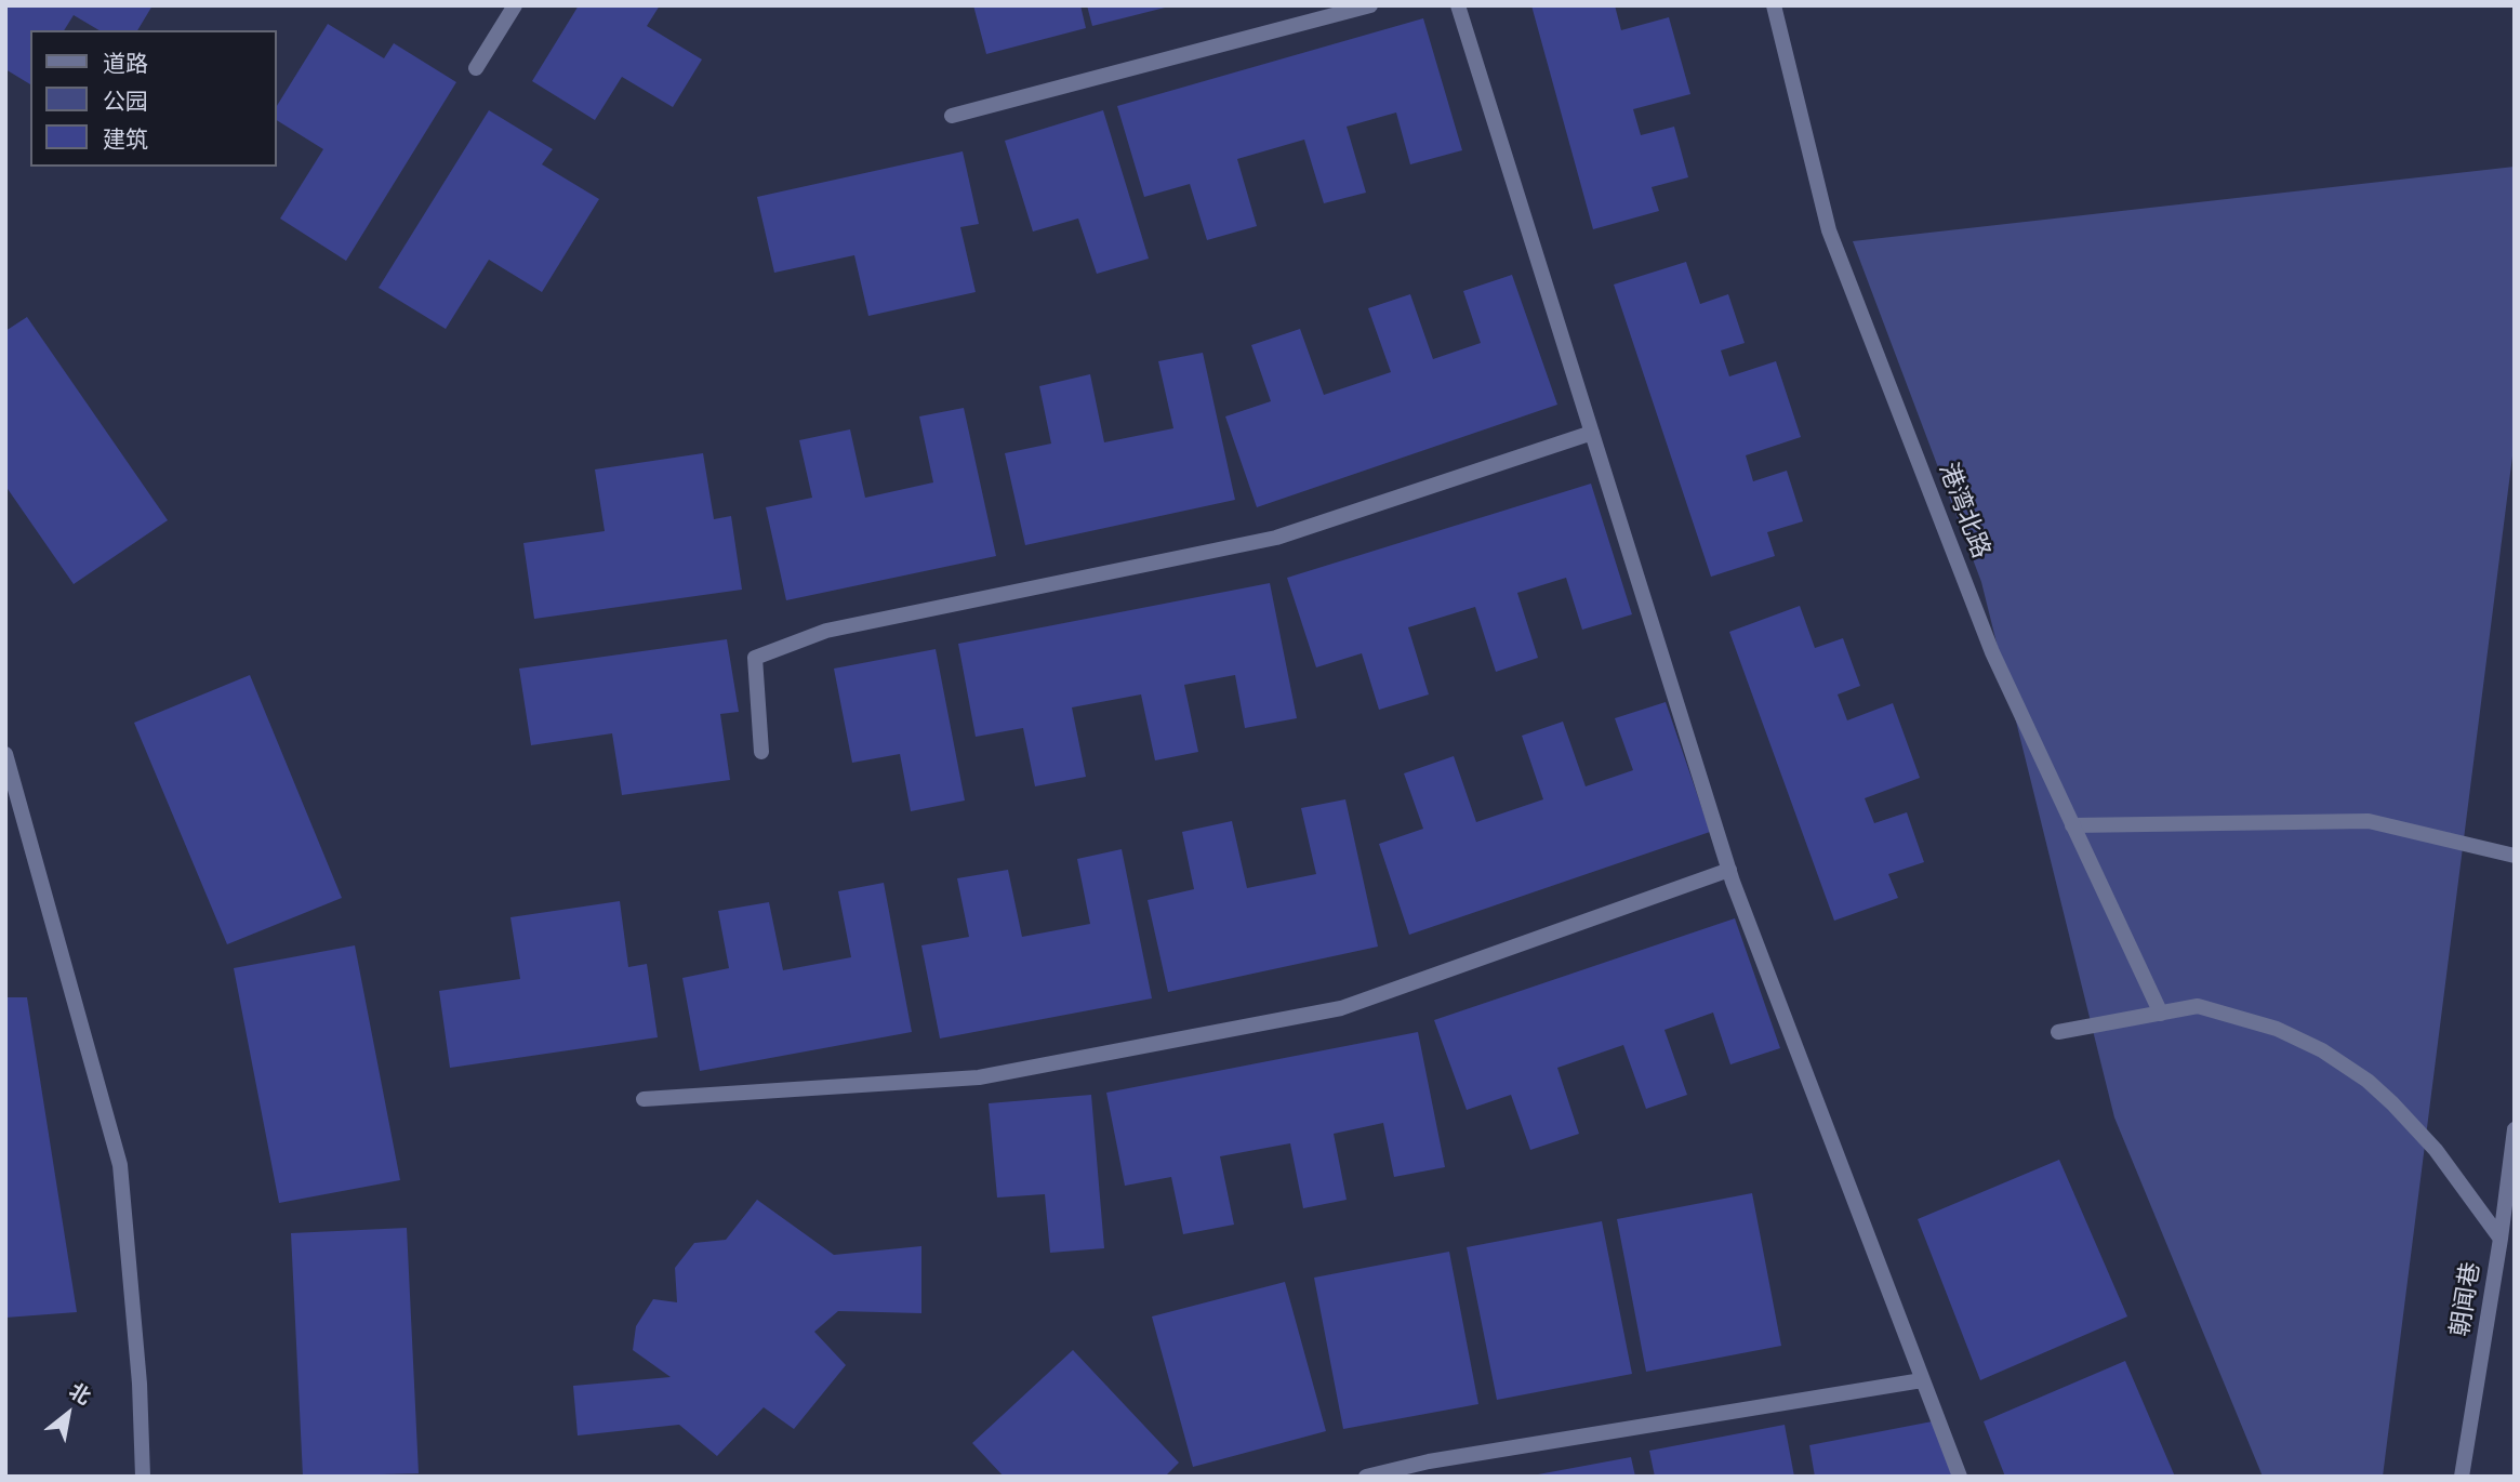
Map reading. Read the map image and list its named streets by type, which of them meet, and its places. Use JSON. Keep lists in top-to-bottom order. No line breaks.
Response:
{"streets":{"street":["港湾北路","朝闻巷"]},"legend":["道路","公园","建筑"],"north":"top right"}
